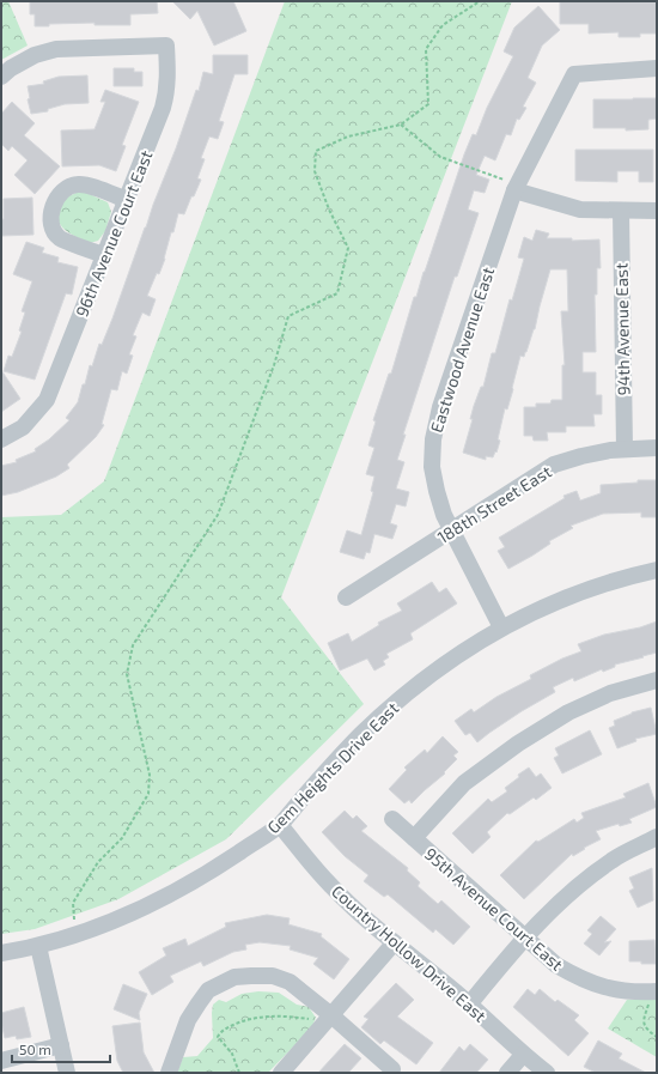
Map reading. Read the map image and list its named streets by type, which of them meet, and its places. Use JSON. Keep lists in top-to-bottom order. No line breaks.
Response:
{"streets":{"street":["96th Avenue Court East","94th Avenue East","Eastwood Avenue East","188th Street East","Gem Heights Drive East","95th Avenue Court East","Country Hollow Drive East"]},"crossings":[["94th Avenue East","188th Street East"],["Eastwood Avenue East","188th Street East"],["Eastwood Avenue East","Gem Heights Drive East"],["Gem Heights Drive East","Country Hollow Drive East"]],"scale_bar":"50 m"}
